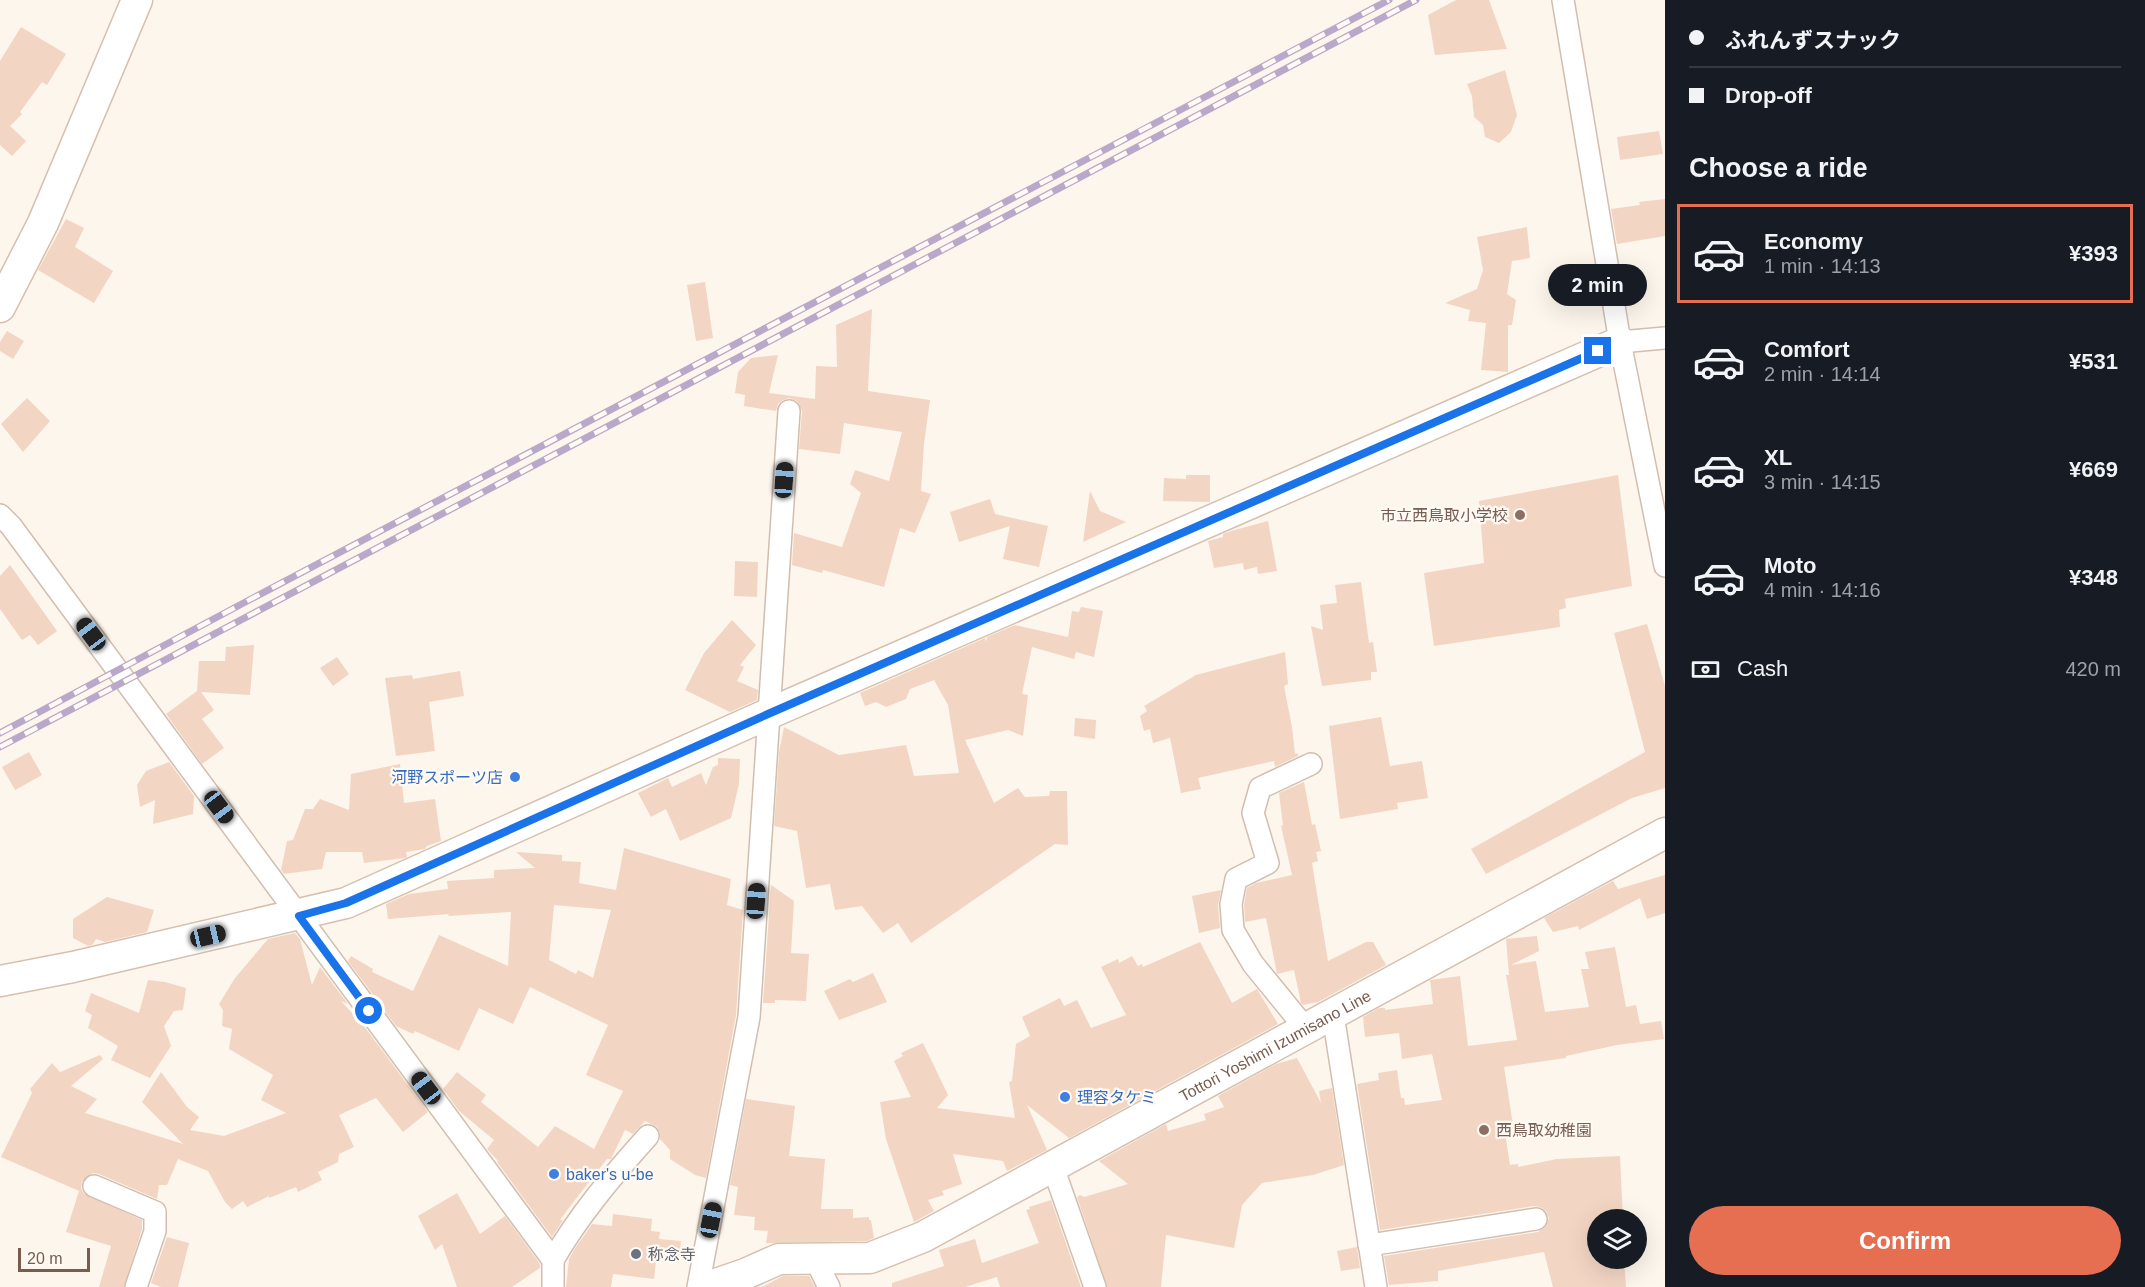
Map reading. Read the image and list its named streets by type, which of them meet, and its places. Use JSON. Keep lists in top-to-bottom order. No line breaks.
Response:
{"streets":{"street":["Tottori Yoshimi Izumisano Line"]},"places":["市立西鳥取小学校","河野スポーツ店","理容タケミ","西鳥取幼稚園","baker's u-be","称念寺"],"scale_bar":"20 m","page":{"banner":["ふれんずスナック","Drop-off"],"heading":"Choose a ride","list":[{"name":"Economy","note":"1 min · 14:13","value":"¥393"},{"name":"Comfort","note":"2 min · 14:14","value":"¥531"},{"name":"XL","note":"3 min · 14:15","value":"¥669"},{"name":"Moto","note":"4 min · 14:16","value":"¥348"}],"bubble":"2 min","pay":["Cash","420 m"],"buttons":"Confirm","scale":"20 m"}}
